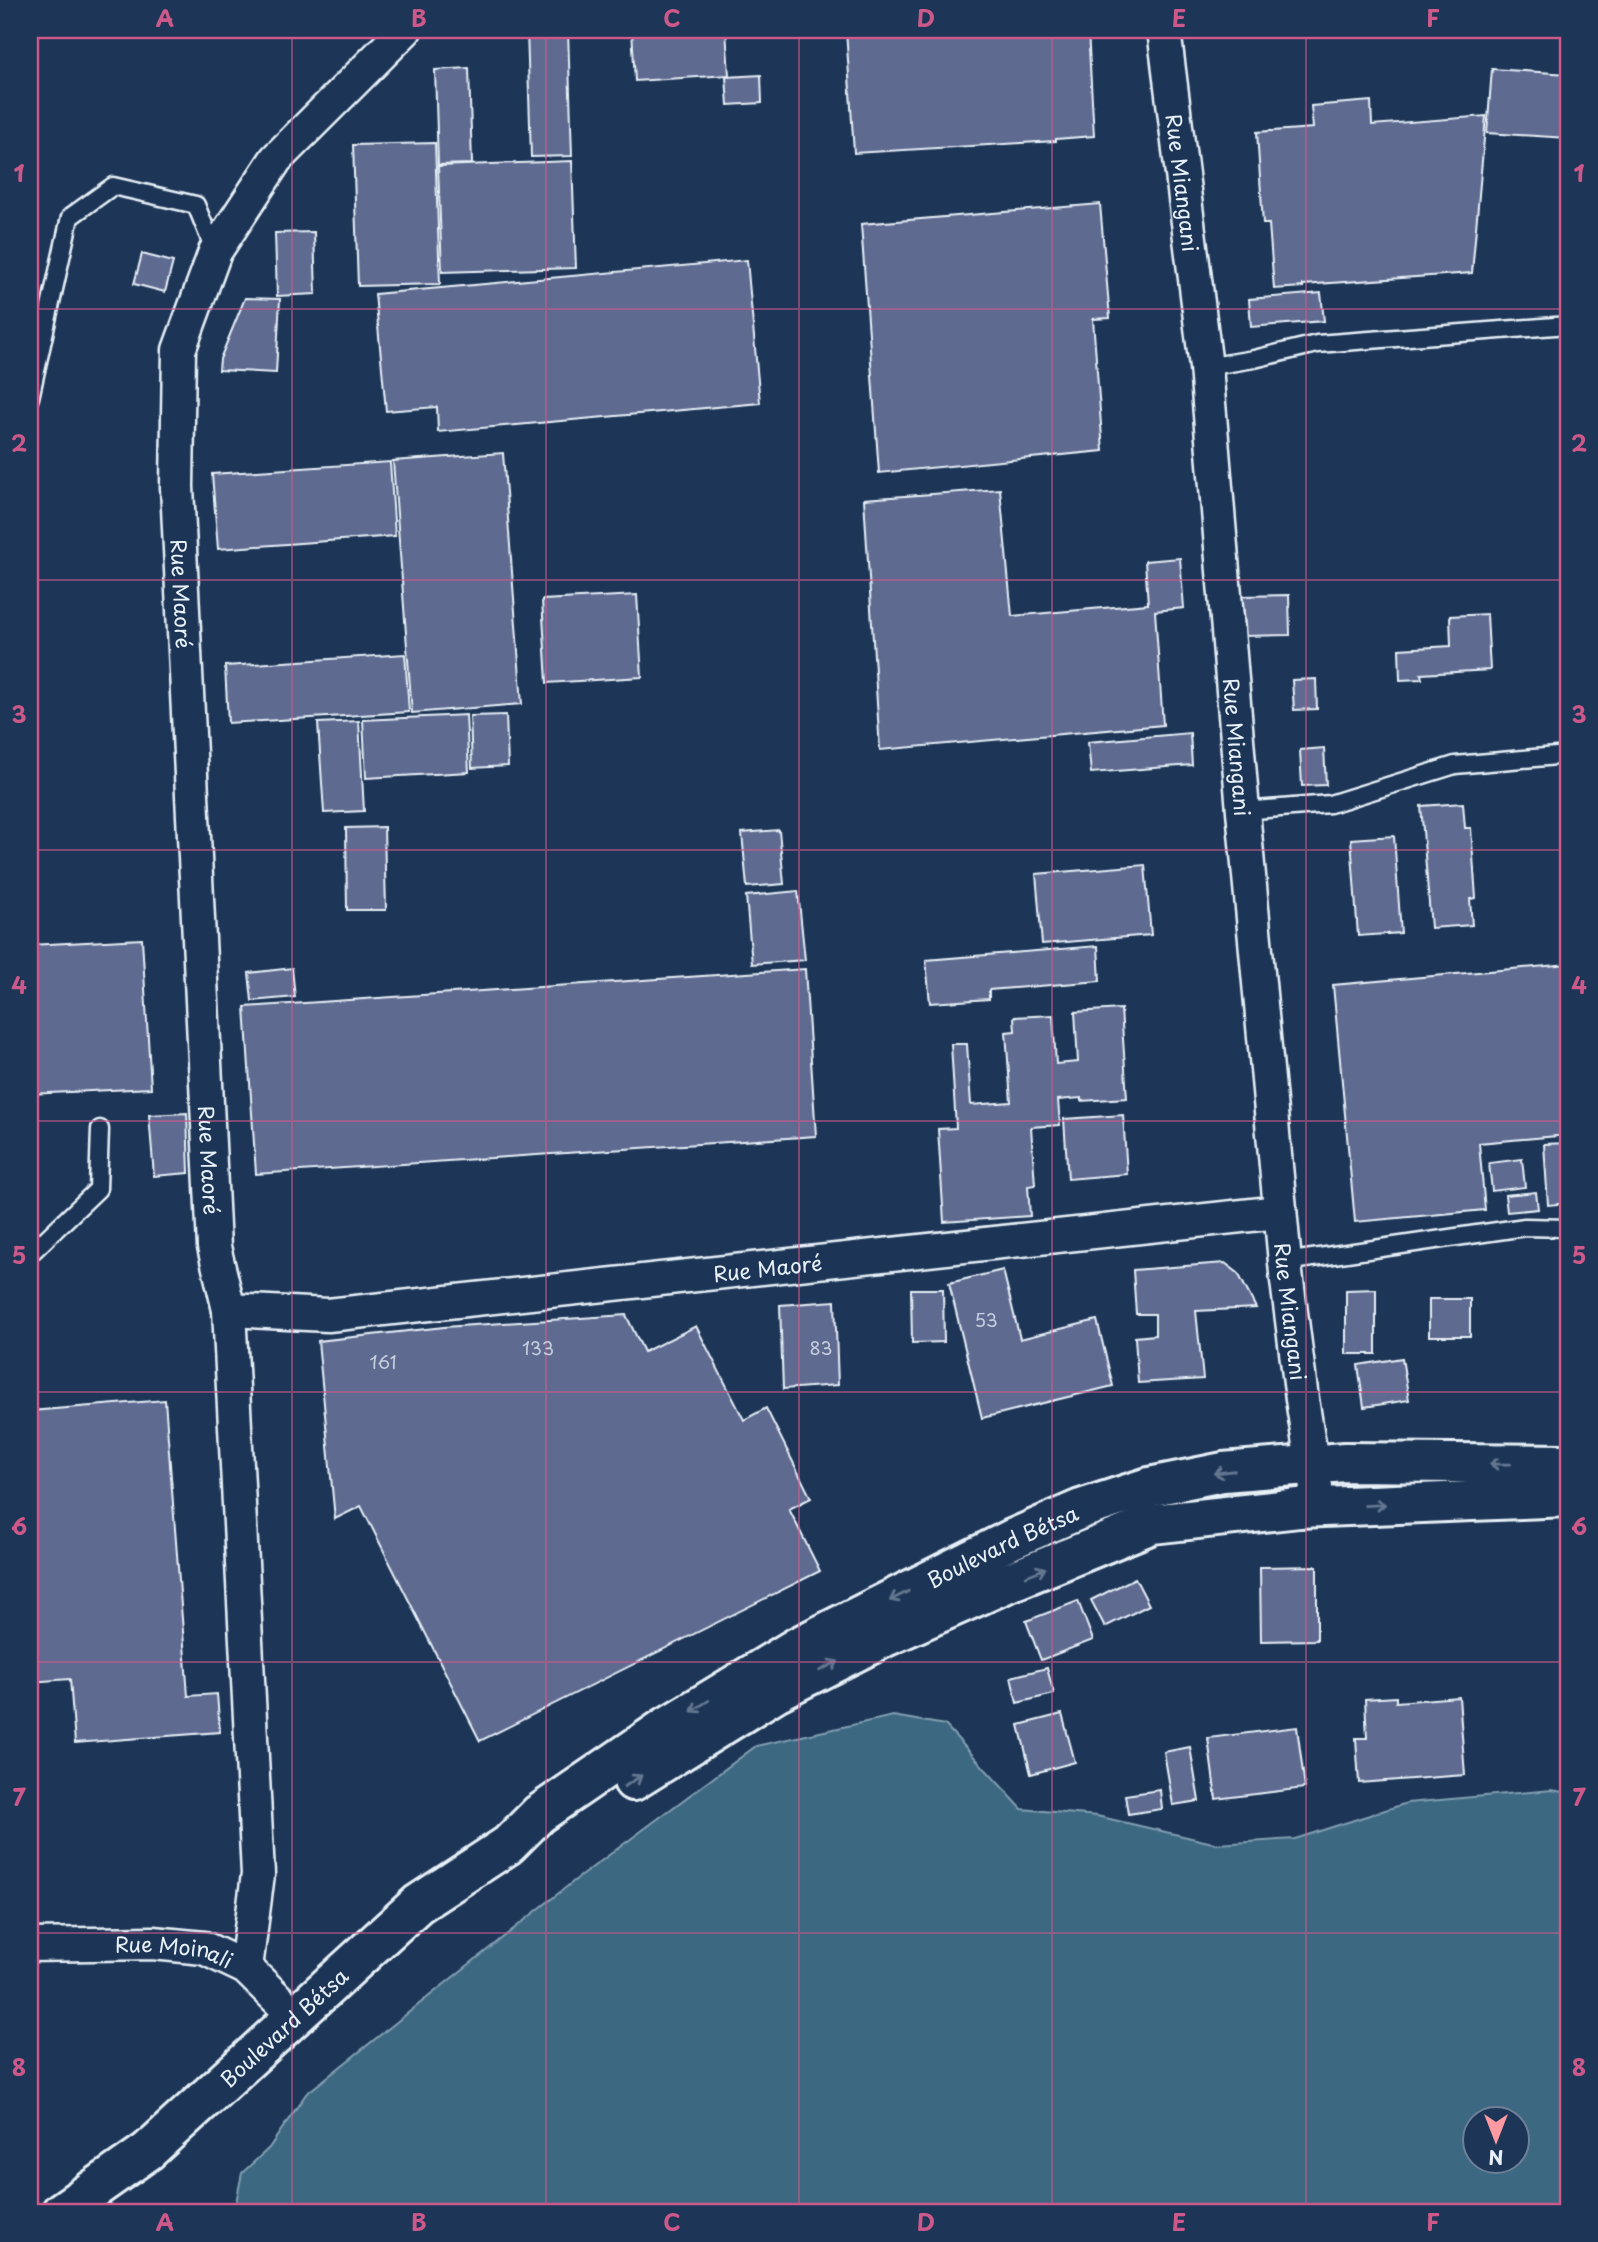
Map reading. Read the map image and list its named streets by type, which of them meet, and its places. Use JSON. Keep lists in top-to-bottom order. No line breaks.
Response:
{"streets":{"main road":["Boulevard Bétsa"],"street":["Rue Miangani","Rue Maoré","Rue Moinali"]},"crossings":[["Rue Miangani","Rue Maoré"],["Rue Miangani","Boulevard Bétsa"],["Boulevard Bétsa","Rue Moinali"]],"house_numbers":["53","133","83","161"],"north":"bottom","grid":{"columns":["A","B","C","D","E","F"],"rows":["1","2","3","4","5","6","7","8"]}}
